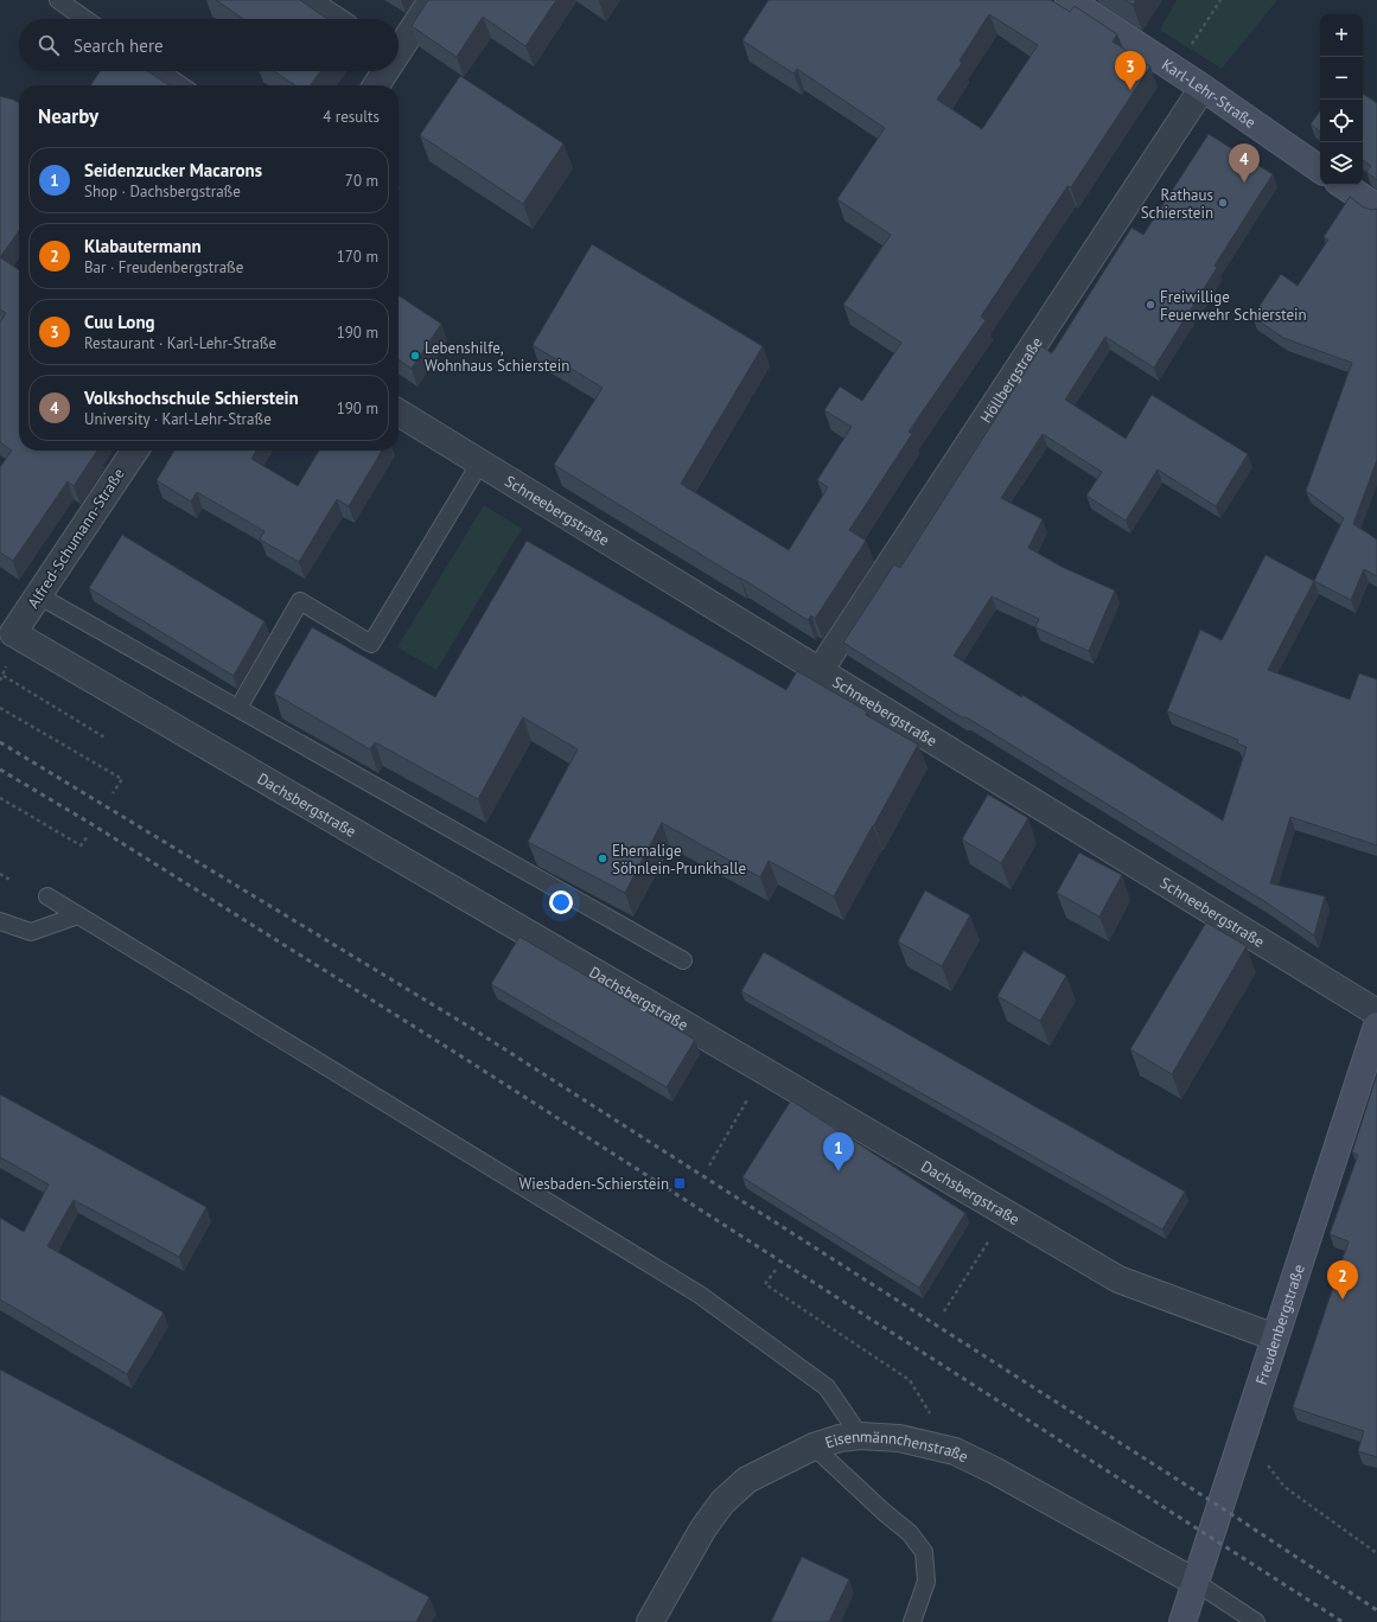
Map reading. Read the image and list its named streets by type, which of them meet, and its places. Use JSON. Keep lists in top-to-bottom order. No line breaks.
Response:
{"streets":{"street":["Karl-Lehr-Straße","Höllbergstraße","Schneebergstraße","Alfred-Schumann-Straße","Dachsbergstraße","Freudenbergstraße","Eisenmännchenstraße"]},"crossings":[["Karl-Lehr-Straße","Höllbergstraße"],["Höllbergstraße","Schneebergstraße"],["Alfred-Schumann-Straße","Dachsbergstraße"],["Dachsbergstraße","Freudenbergstraße"],["Freudenbergstraße","Eisenmännchenstraße"]],"places":{"other":["Rathaus Schierstein","Freiwillige Feuerwehr Schierstein","Lebenshilfe, Wohnhaus Schierstein","Ehemalige Söhnlein-Prunkhalle"],"transit":["Wiesbaden-Schierstein"]},"page":{"map_buttons":["+","−"],"search":"Search here","pins":["3","4","1","2"],"heading":["Nearby","4 results"],"list":[{"mark":"1","name":"Seidenzucker Macarons","note":"Shop · Dachsbergstraße","value":"70 m"},{"mark":"2","name":"Klabautermann","note":"Bar · Freudenbergstraße","value":"170 m"},{"mark":"3","name":"Cuu Long","note":"Restaurant · Karl-Lehr-Straße","value":"190 m"},{"mark":"4","name":"Volkshochschule Schierstein","note":"University · Karl-Lehr-Straße","value":"190 m"}]}}
